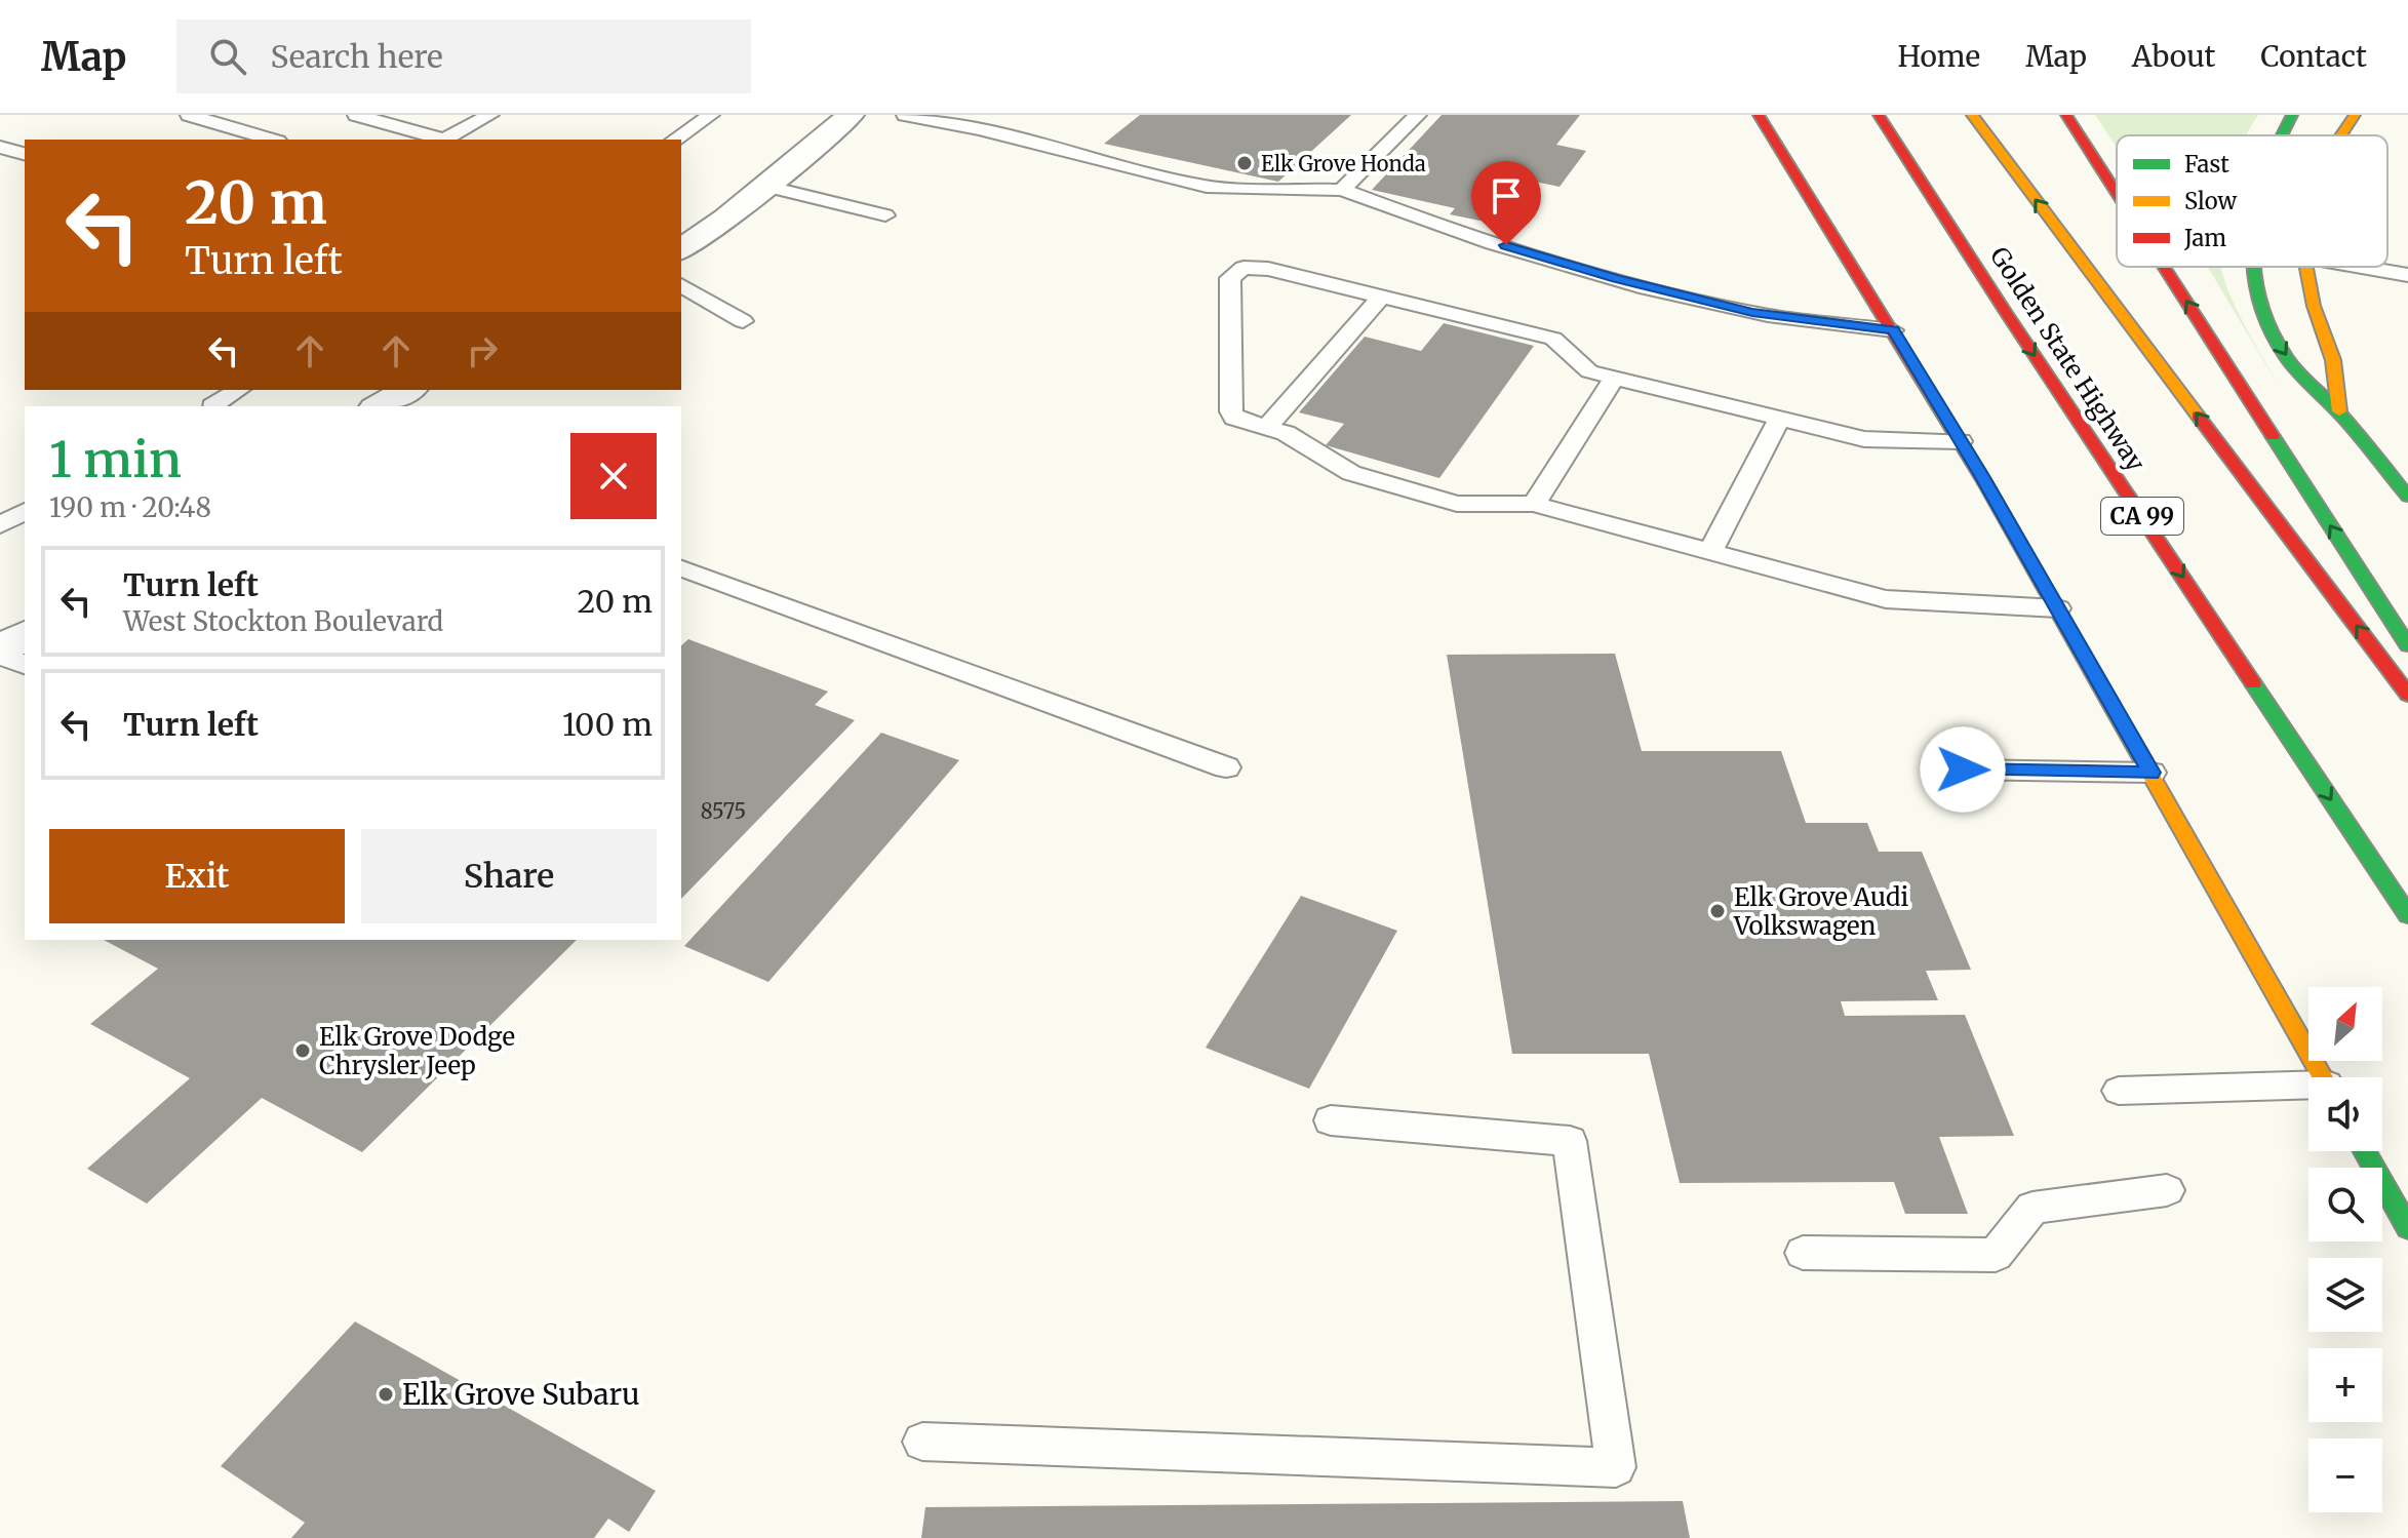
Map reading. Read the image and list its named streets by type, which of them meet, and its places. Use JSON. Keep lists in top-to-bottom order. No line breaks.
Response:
{"streets":{"main road":["Golden State Highway","CA 99"]},"places":["Elk Grove Honda","Elk Grove Audi Volkswagen","Elk Grove Dodge Chrysler Jeep","Elk Grove Subaru"],"house_numbers":["8575"],"legend":["Fast","Slow","Jam"],"north":"top right","page":{"header":"Map","search":"Search here","nav":["Home","Map","About","Contact"],"turn":["20 m","Turn left"],"heading":["1 min","190 m · 20:48"],"list":[{"name":"Turn left","note":"West Stockton Boulevard","value":"20 m"},{"name":"Turn left","value":"100 m"}],"buttons":["Exit","Share"],"map_buttons":["+","−"]}}
